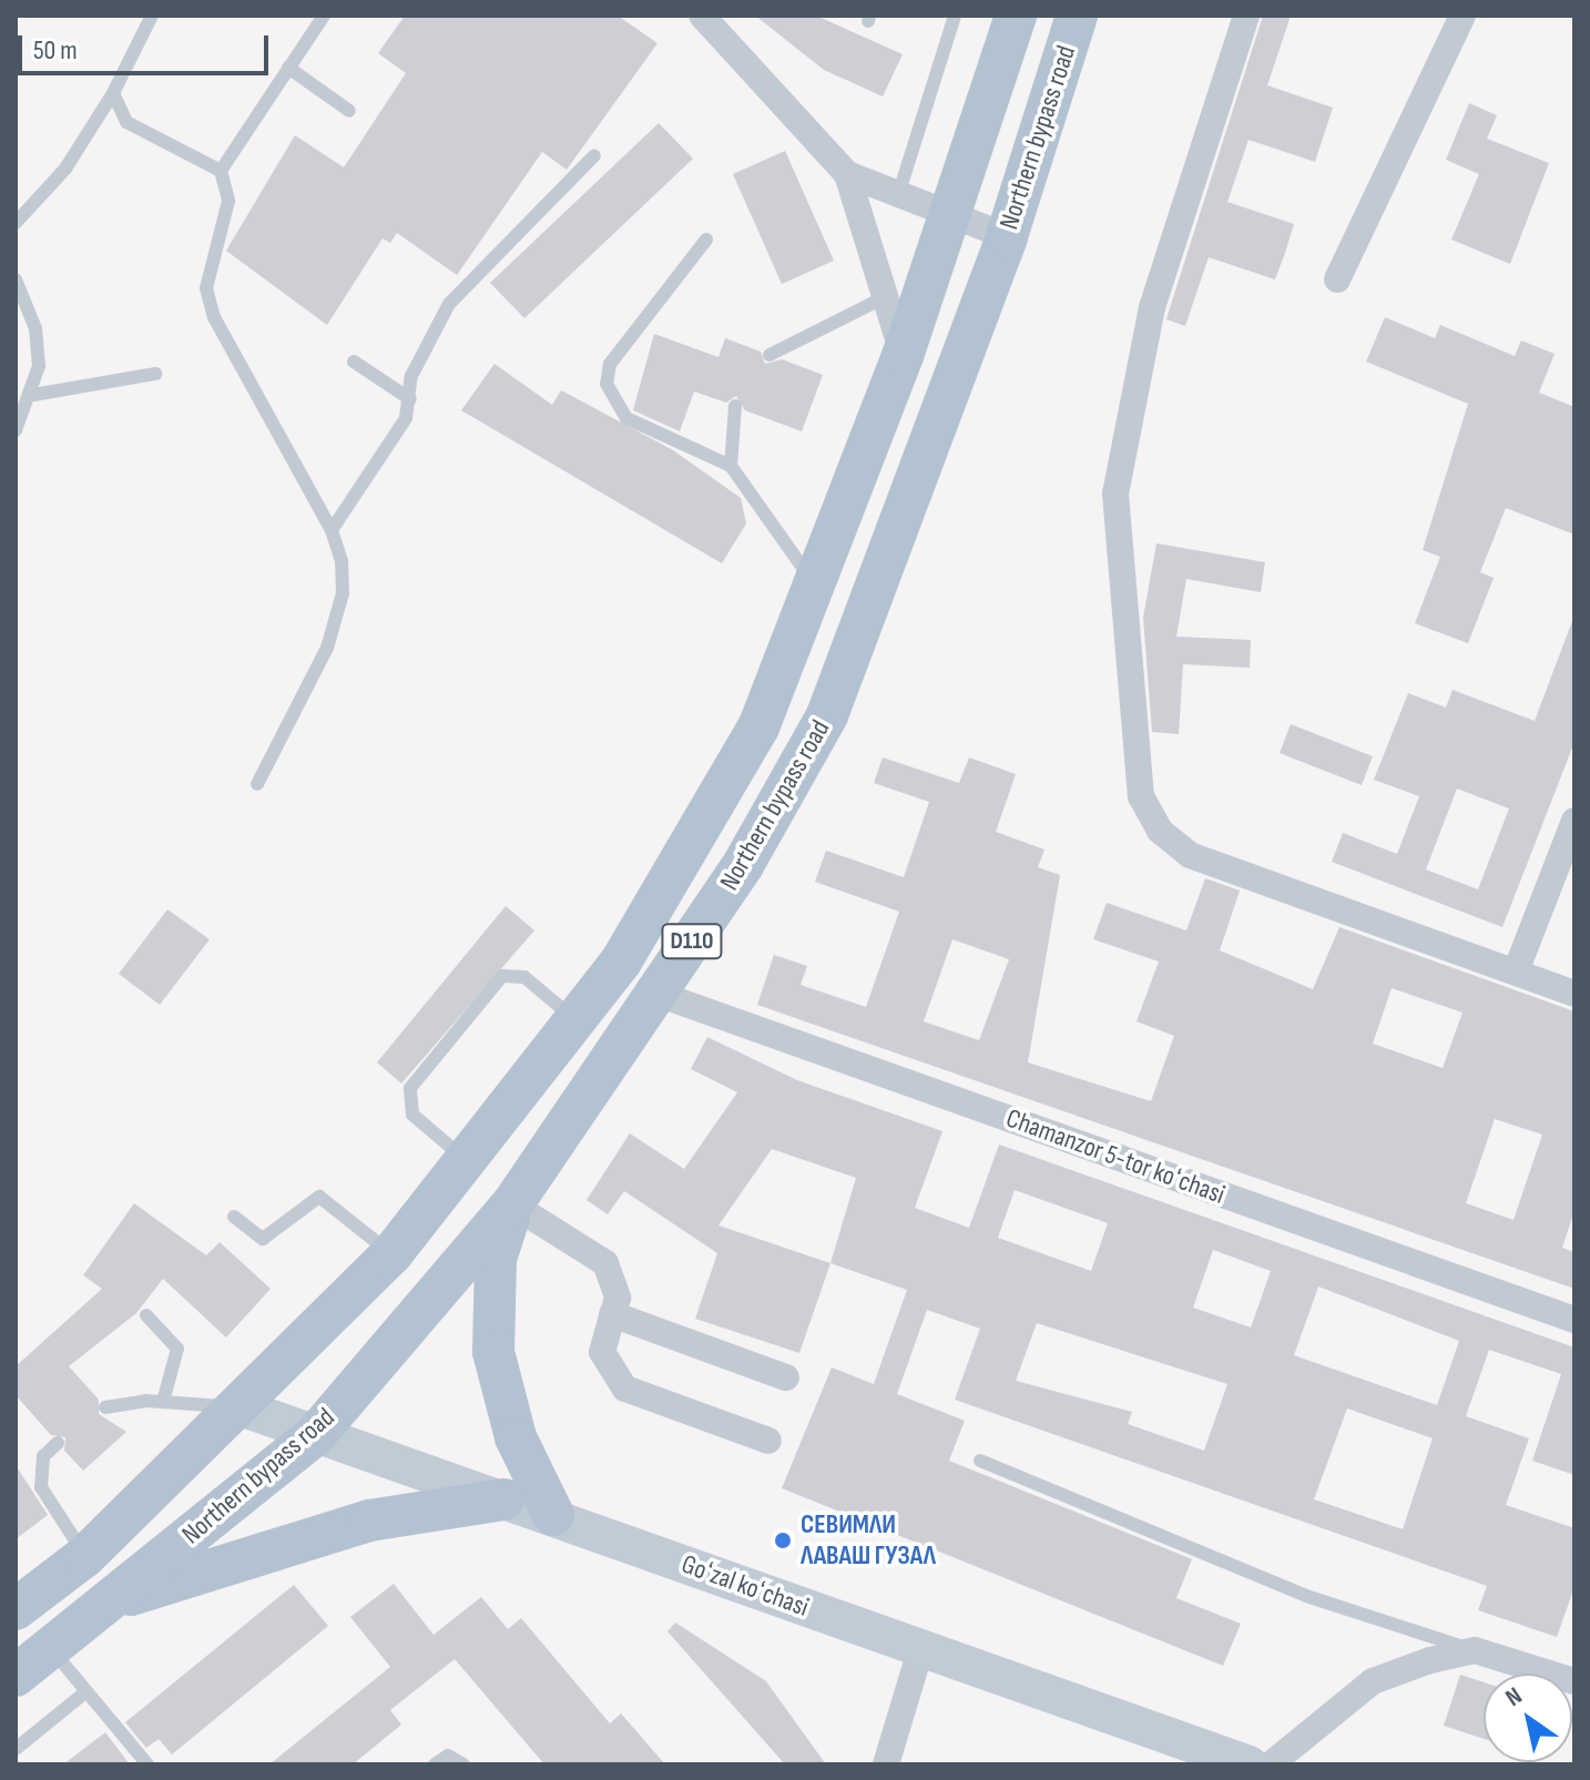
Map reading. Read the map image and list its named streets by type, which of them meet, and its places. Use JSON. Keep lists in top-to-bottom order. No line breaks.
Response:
{"streets":{"main road":["Northern bypass road","D110","Goʻzal koʻchasi"],"street":["Chamanzor 5-tor koʻchasi"]},"crossings":[["Northern bypass road","Chamanzor 5-tor koʻchasi"],["Northern bypass road","Goʻzal koʻchasi"]],"places":["СЕВИМЛИ ЛАВАШ ГУЗАЛ"],"scale_bar":"50 m","north":"top left"}
